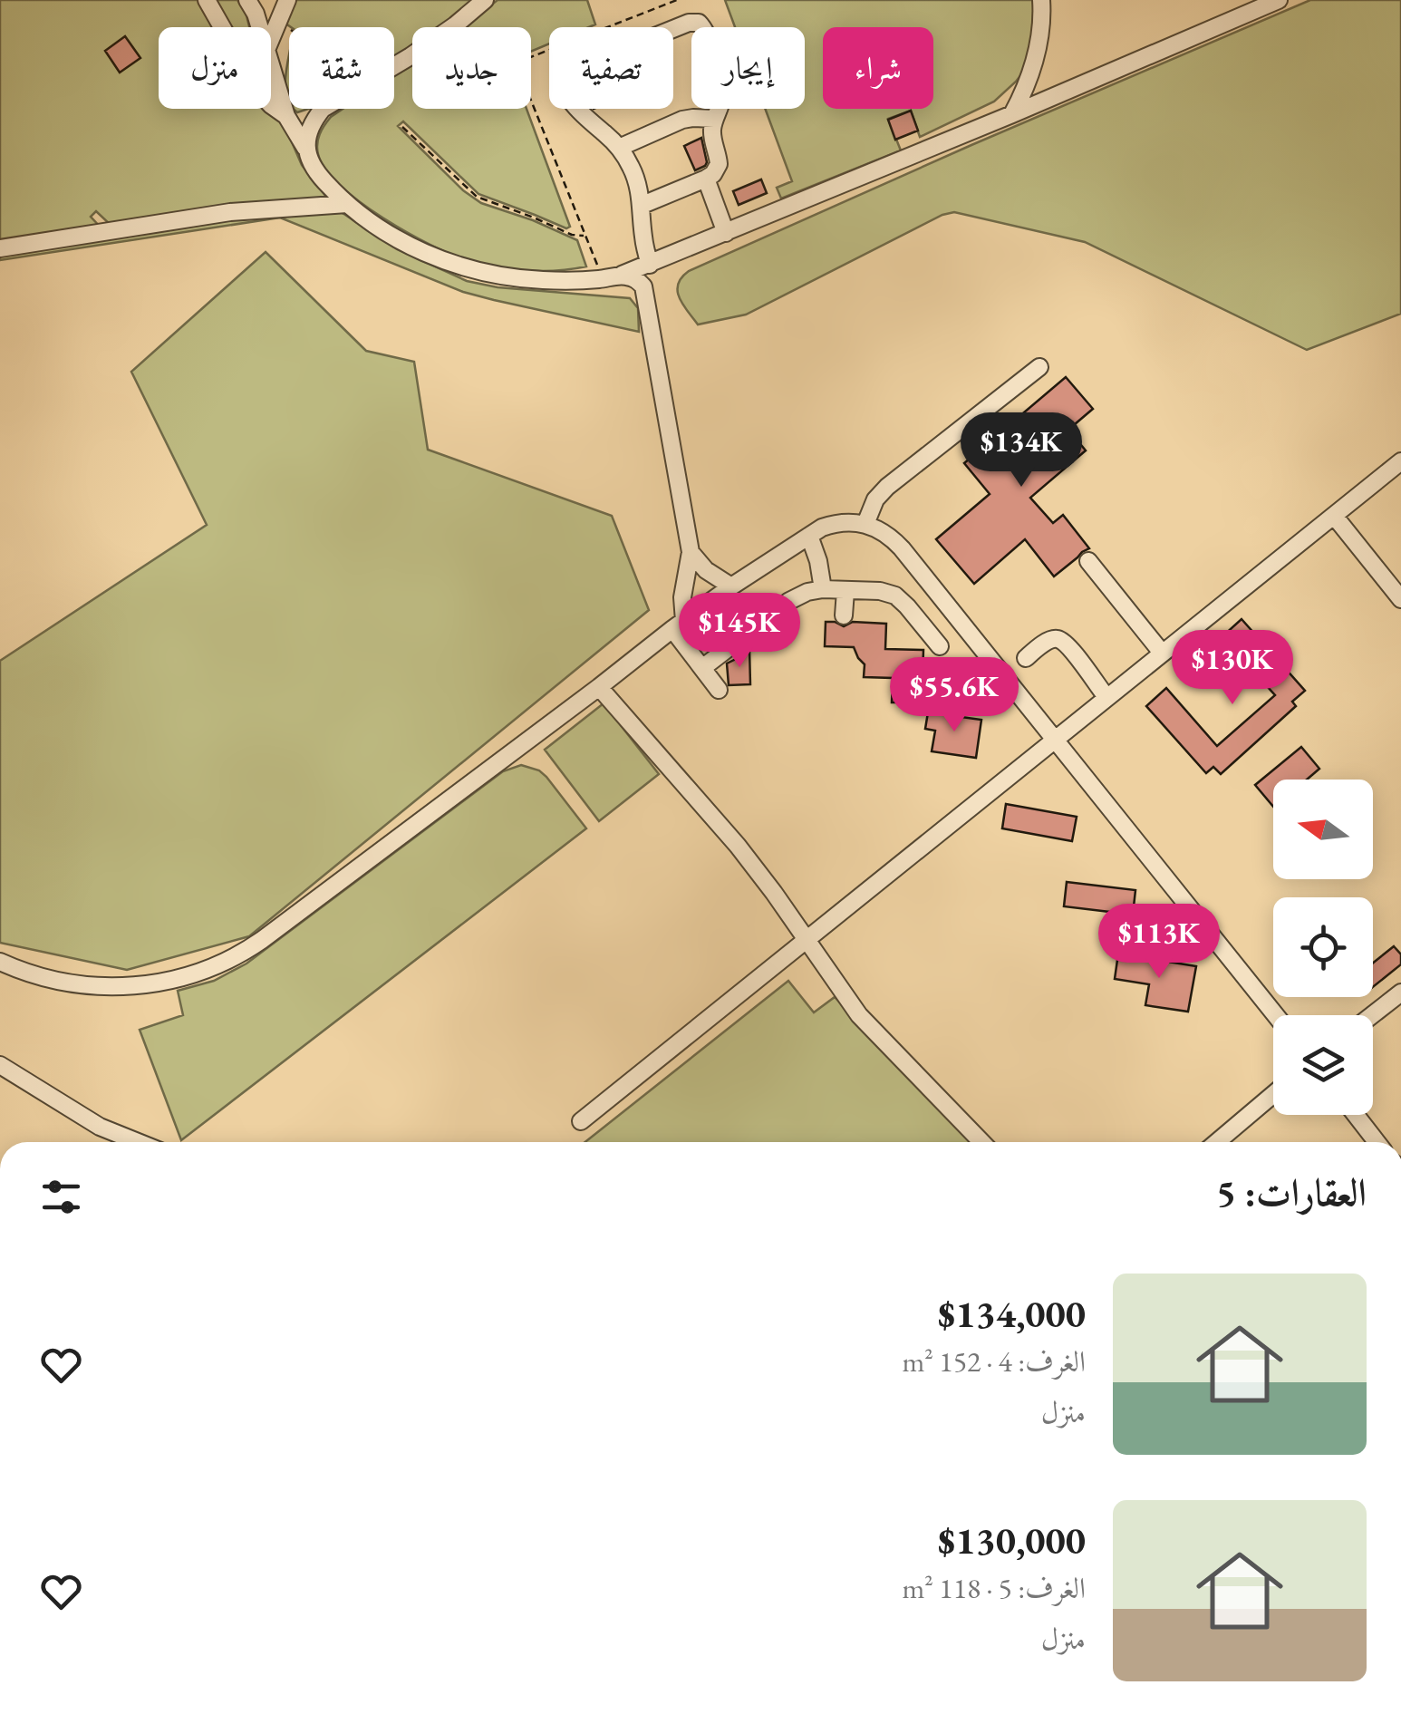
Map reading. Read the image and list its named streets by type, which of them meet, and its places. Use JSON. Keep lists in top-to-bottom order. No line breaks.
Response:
{"north":"left","page":{"chip":["شراء","إيجار","تصفية","جديد","شقة","منزل"],"price":["$134K","$145K","$130K","$55.6K","$113K"],"heading":"العقارات: 5","list":[{"name":"$134,000","note":"الغرف: 4 · 152 m² · منزل"},{"name":"$130,000","note":"الغرف: 5 · 118 m² · منزل"}]}}
